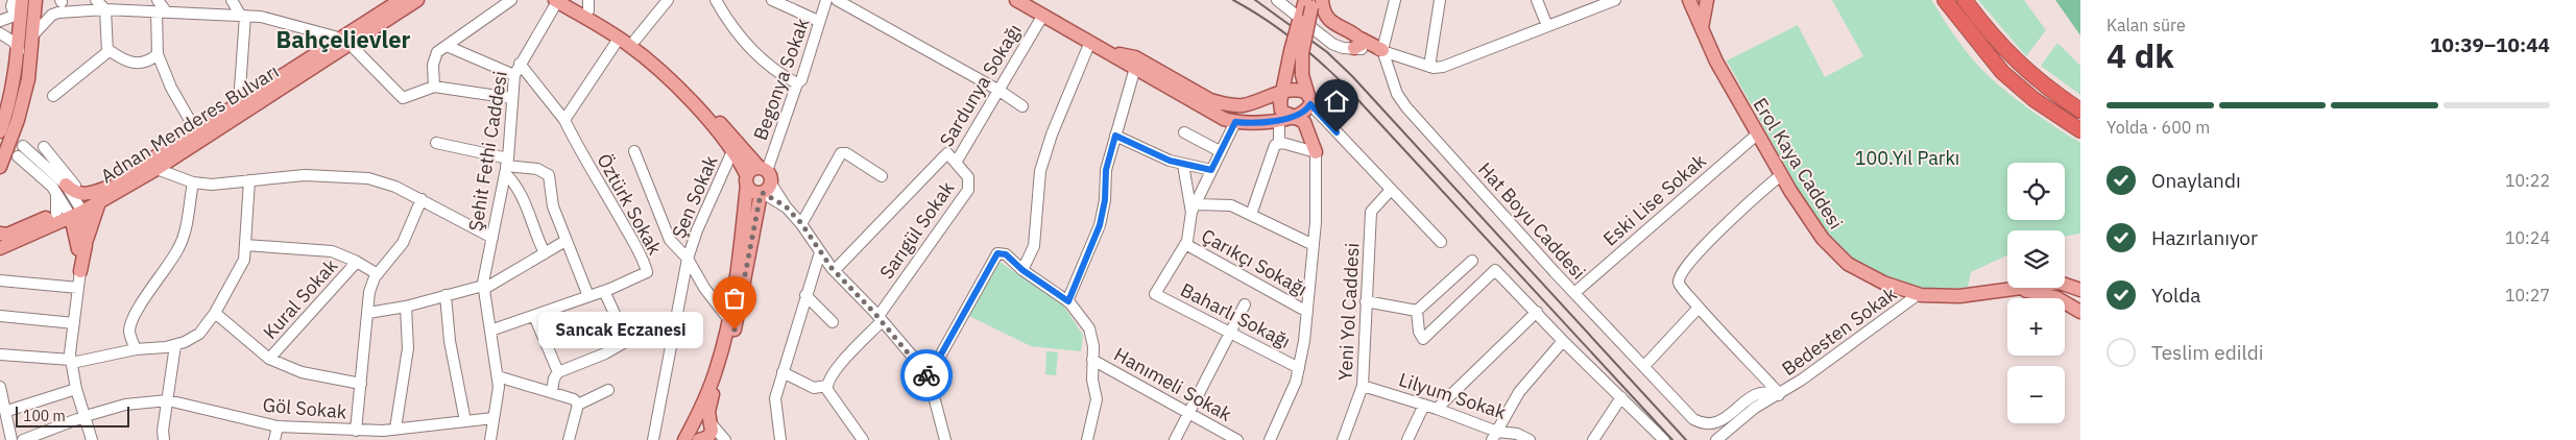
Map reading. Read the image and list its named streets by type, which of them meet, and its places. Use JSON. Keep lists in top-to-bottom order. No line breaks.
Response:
{"streets":{"main road":["Adnan Menderes Bulvarı","Erol Kaya Caddesi"],"street":["Begonya Sokak","Sardunya Sokağı","Şehit Fethi Caddesi","Şen Sokak","Eski Lise Sokak","Öztürk Sokak","Hat Boyu Caddesi","Sarıgül Sokak","Çarıkçı Sokağı","Kural Sokak","Yeni Yol Caddesi","Baharlı Sokağı","Bedesten Sokak","Hanımeli Sokak","Lilyum Sokak","Göl Sokak"]},"crossings":[["Sardunya Sokağı","Sarıgül Sokak"],["Şehit Fethi Caddesi","Öztürk Sokak"],["Şehit Fethi Caddesi","Göl Sokak"],["Erol Kaya Caddesi","Eski Lise Sokak"],["Erol Kaya Caddesi","Bedesten Sokak"],["Eski Lise Sokak","Hat Boyu Caddesi"],["Hat Boyu Caddesi","Bedesten Sokak"],["Çarıkçı Sokağı","Baharlı Sokağı"],["Yeni Yol Caddesi","Lilyum Sokak"]],"districts":["Bahçelievler"],"parks":["100.Yıl Parkı"],"places":["Sancak Eczanesi"],"scale_bar":"100 m","page":{"heading":["4 dk","Kalan süre","10:39–10:44"],"bar":"Yolda · 600 m","list":[["Onaylandı","10:22"],["Hazırlanıyor","10:24"],["Yolda","10:27"],"Teslim edildi"],"map_buttons":["+","−"],"bubble":"Sancak Eczanesi","scale":"100 m"}}
